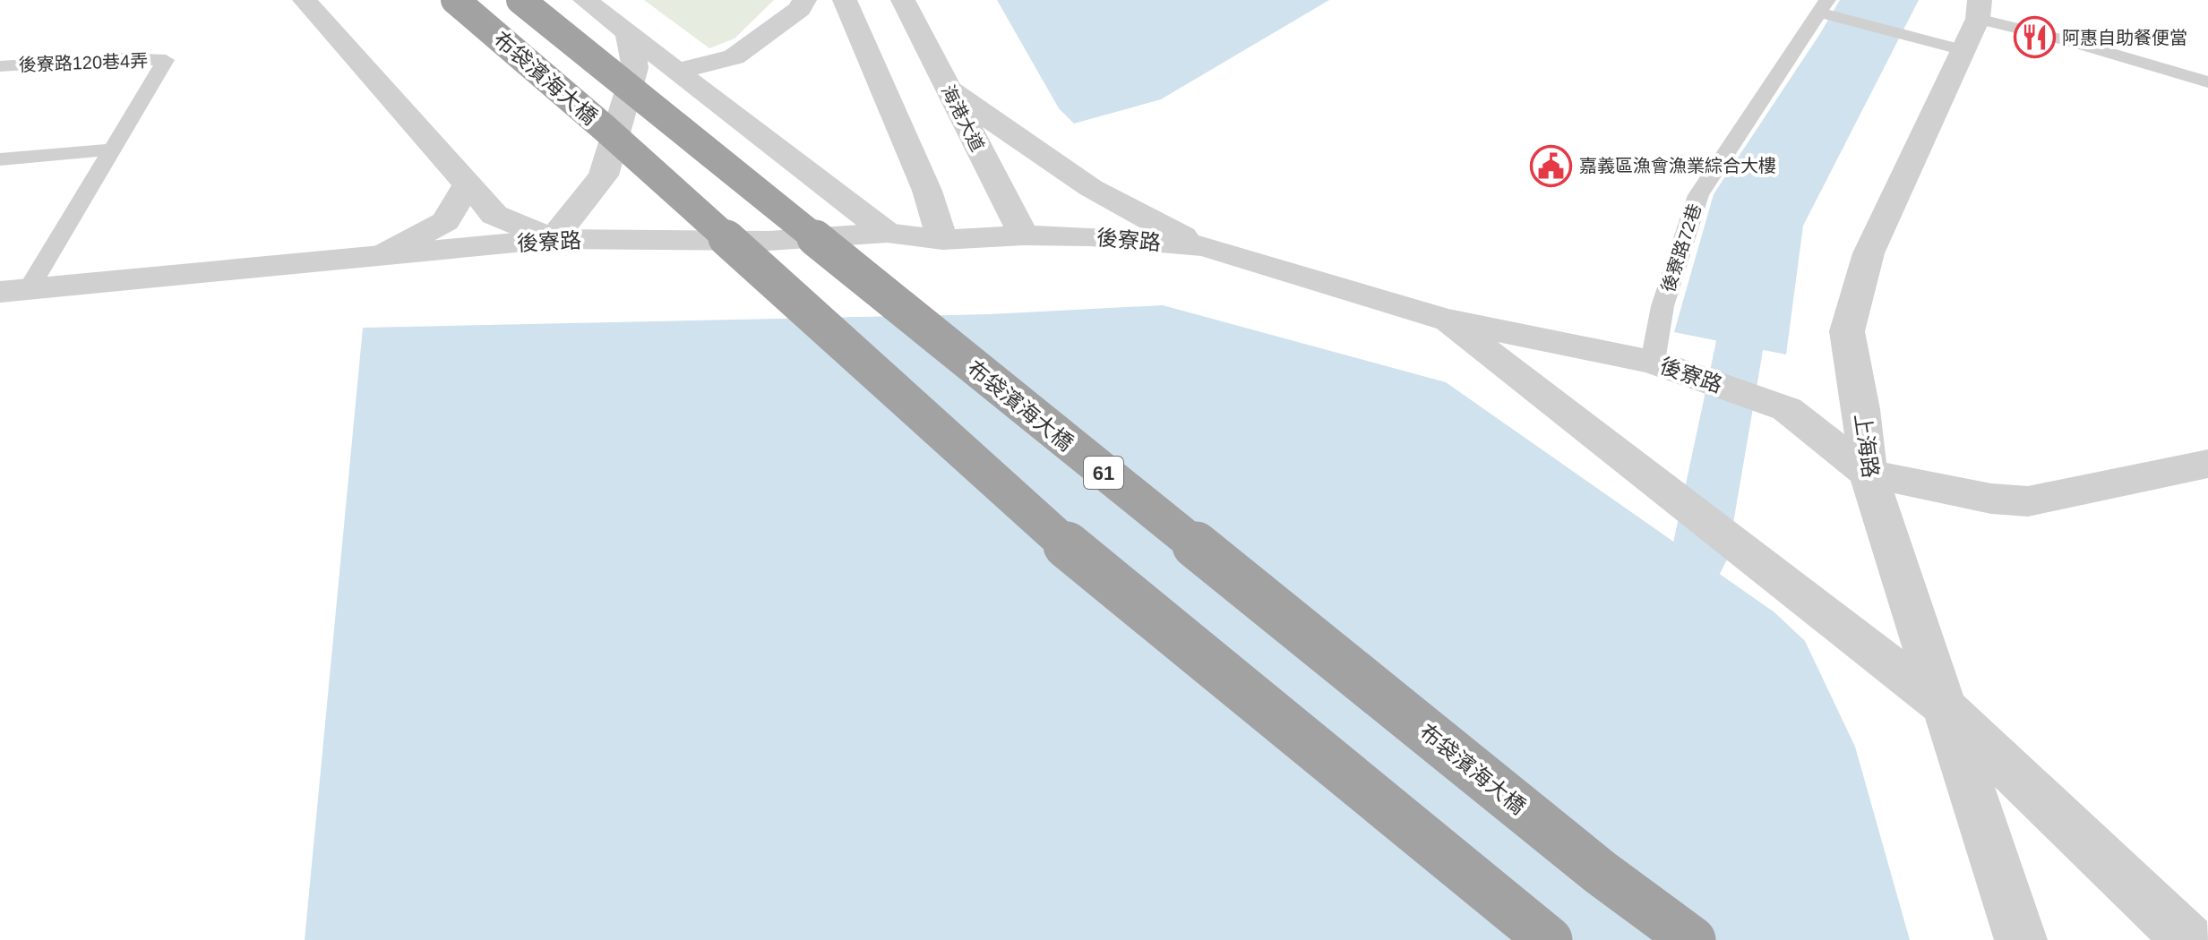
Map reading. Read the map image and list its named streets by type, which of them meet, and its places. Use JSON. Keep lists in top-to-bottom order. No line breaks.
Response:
{"streets":{"highway":["布袋濱海大橋","61"],"street":["海港大道","後寮路","上海路"],"lane":["後寮路120巷4弄","後寮路72巷"]},"crossings":[["海港大道","後寮路"],["後寮路","後寮路72巷"],["後寮路","上海路"]],"places":{"restaurant":["阿惠自助餐便當"],"public building":["嘉義區漁會漁業綜合大樓"]}}
